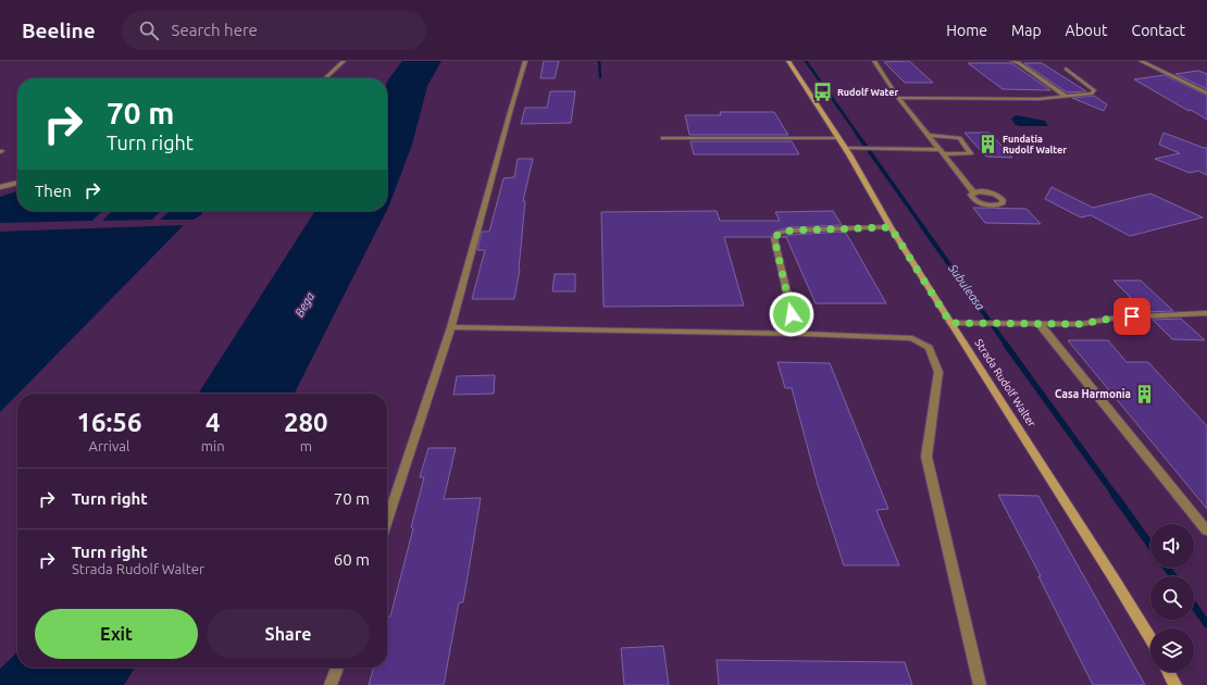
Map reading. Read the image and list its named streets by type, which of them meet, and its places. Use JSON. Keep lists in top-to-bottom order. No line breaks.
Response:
{"streets":{"street":["Strada Rudolf Walter"]},"water":["Subuleasa","Bega"],"places":{"bus stop":["Rudolf Water"],"building":["Fundația Rudolf Walter","Casa Harmonia"]},"page":{"header":"Beeline","search":"Search here","nav":["Home","Map","About","Contact"],"turn":["70 m","Turn right"],"then":"Then","eta":["16:56","Arrival","4","min","280","m"],"list":[{"name":"Turn right","value":"70 m"},{"name":"Turn right","note":"Strada Rudolf Walter","value":"60 m"}],"buttons":["Exit","Share"]}}
